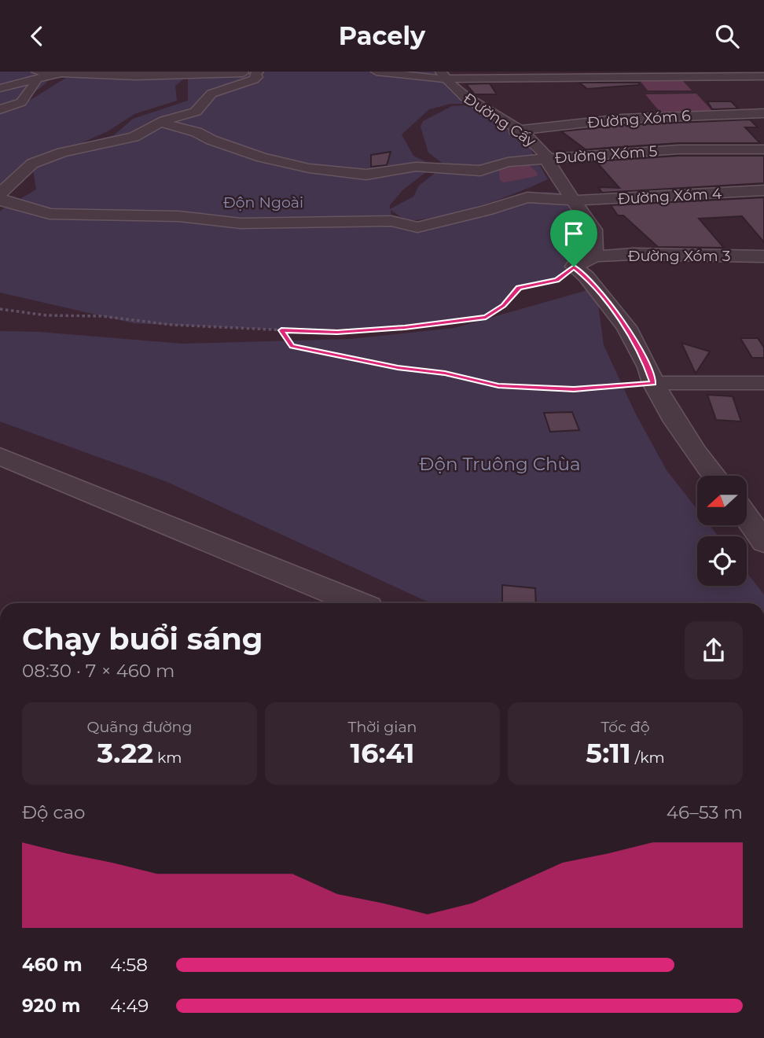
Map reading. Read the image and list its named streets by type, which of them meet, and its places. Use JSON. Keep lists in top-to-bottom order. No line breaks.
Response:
{"streets":{"street":["Đường Xóm 6","Đường Cấy","Đường Xóm 5","Đường Xóm 4","Đường Xóm 3"]},"crossings":[["Đường Xóm 6","Đường Cấy"],["Đường Cấy","Đường Xóm 5"],["Đường Cấy","Đường Xóm 4"],["Đường Cấy","Đường Xóm 3"]],"parks":["Độn Ngoài","Độn Truông Chùa"],"north":"left","page":{"header":"Pacely","heading":["Chạy buổi sáng","08:30 · 7 × 460 m"],"stats":[["Quãng đường","3.22 km"],["Thời gian","16:41"],["Tốc độ","5:11 /km"]],"chart":["Độ cao","46–53 m"],"list":[{"name":"460 m","note":"4:58"},{"name":"920 m","note":"4:49"}]}}
